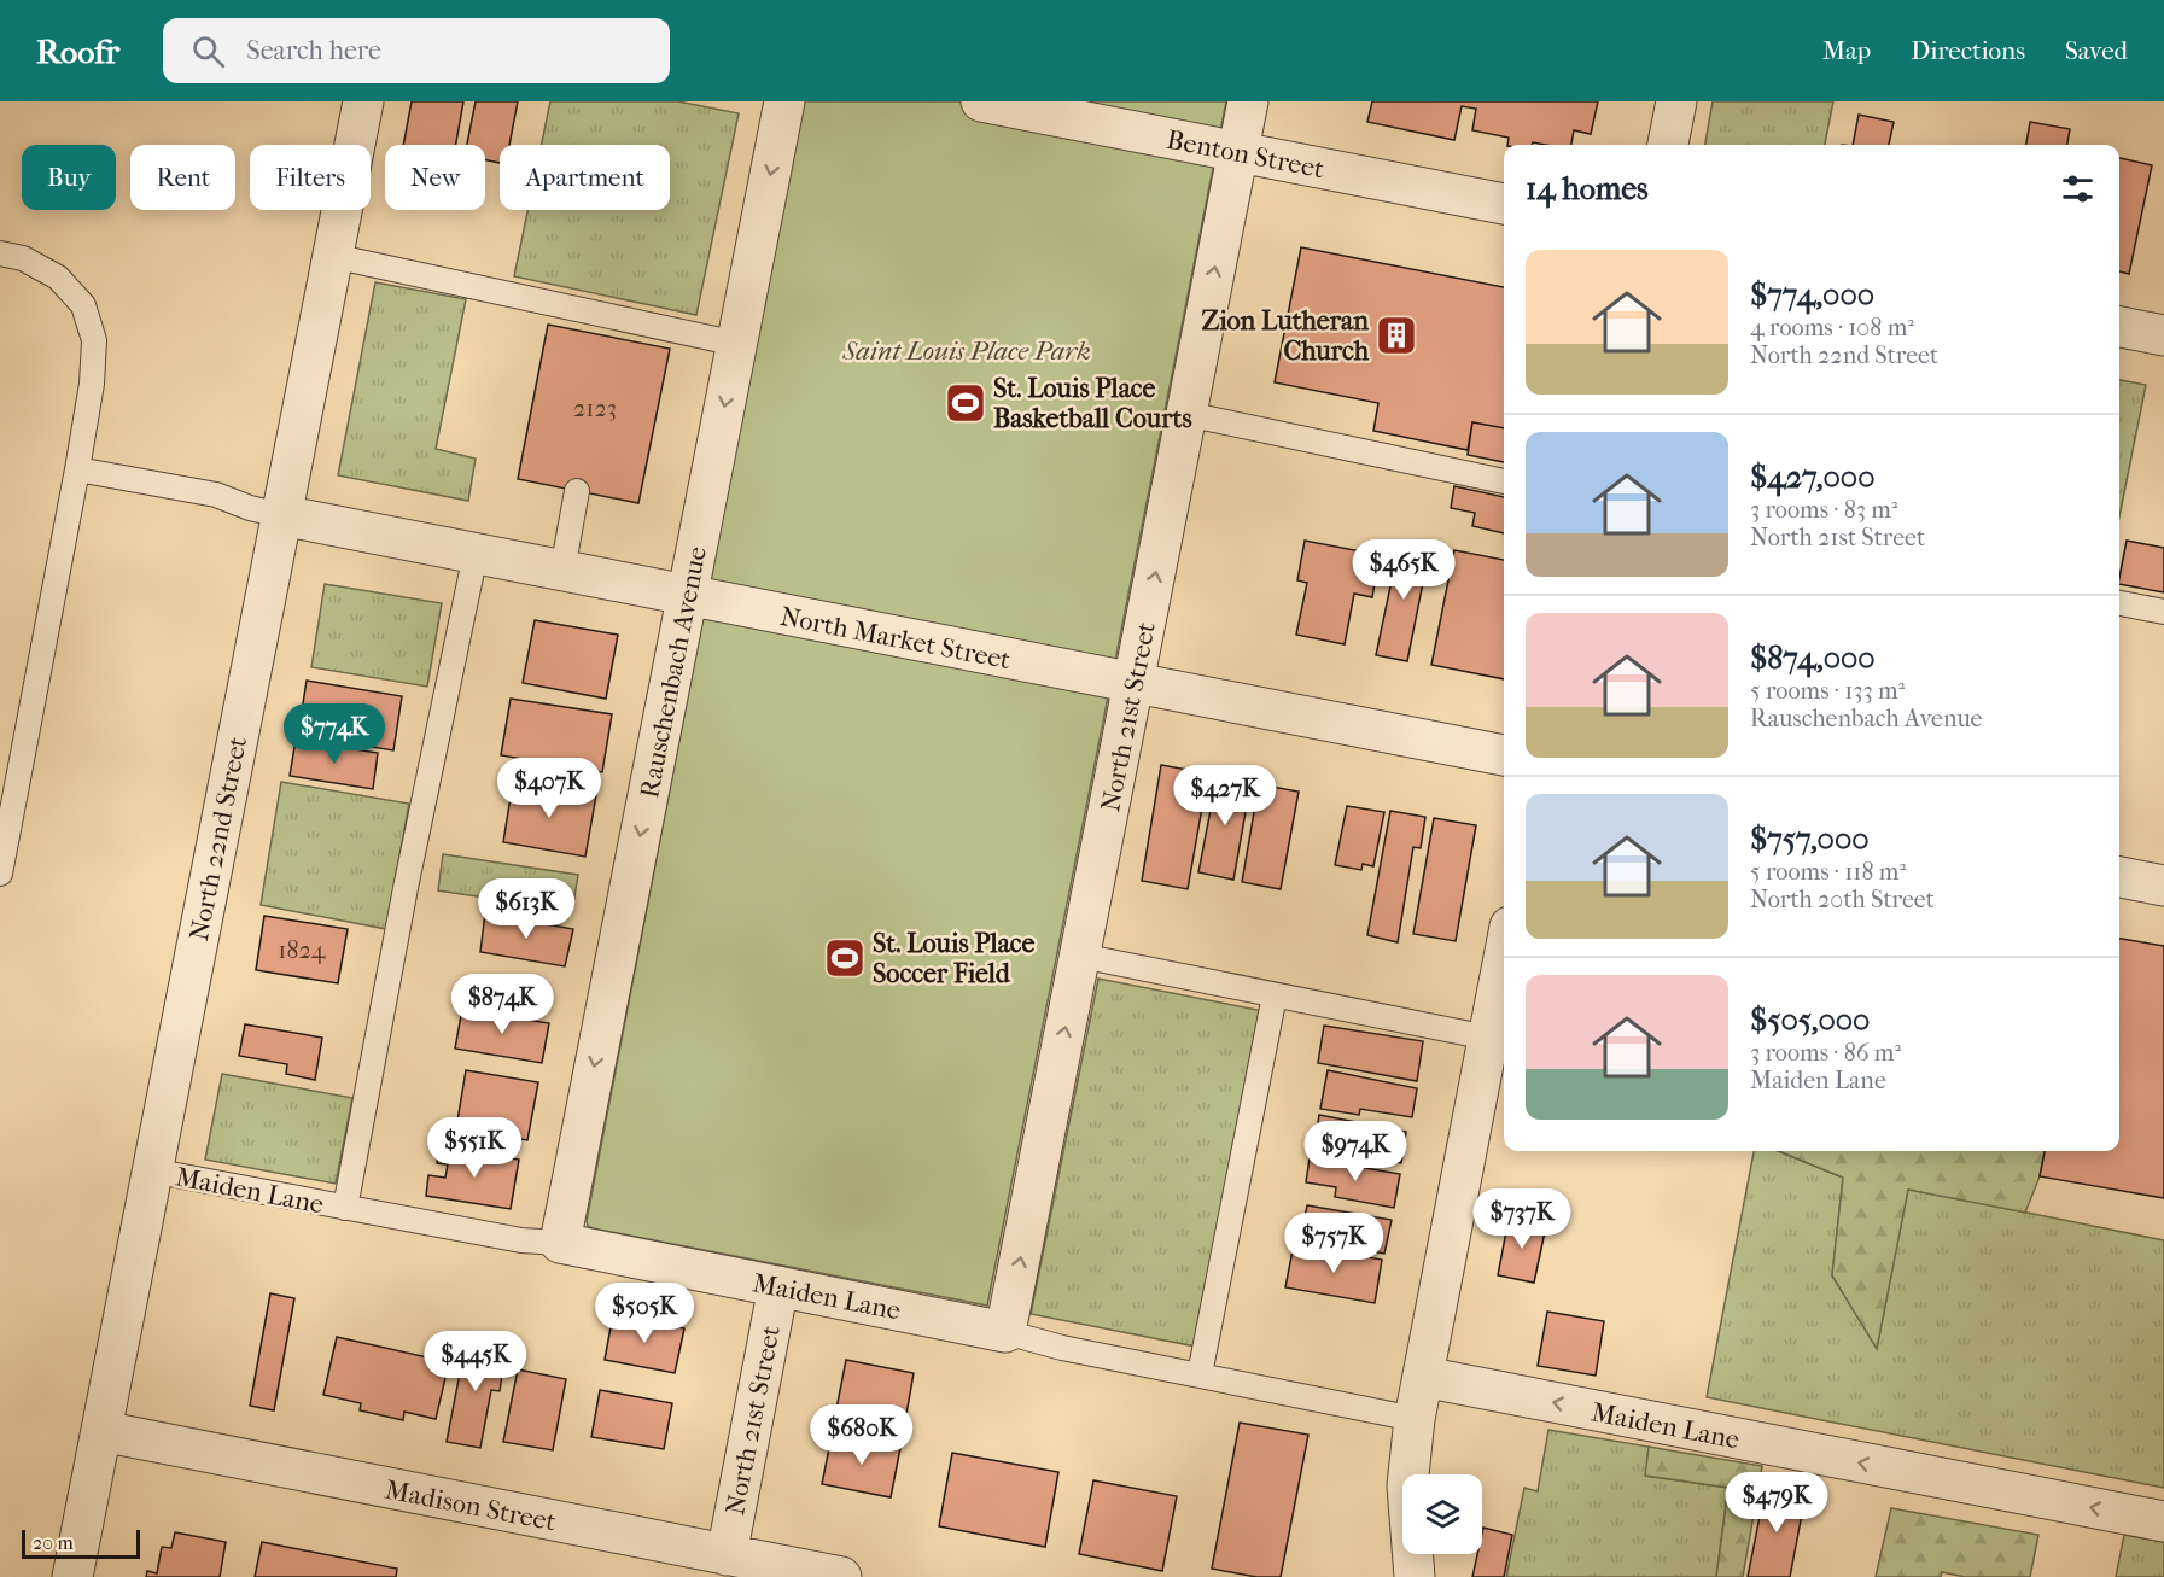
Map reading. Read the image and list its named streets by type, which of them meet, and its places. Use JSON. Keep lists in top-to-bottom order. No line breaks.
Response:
{"streets":{"street":["Benton Street","North Market Street","Rauschenbach Avenue","North 21st Street","North 22nd Street","Maiden Lane","Madison Street"]},"crossings":[["Benton Street","North 21st Street"],["North Market Street","Rauschenbach Avenue"],["North Market Street","North 21st Street"],["North Market Street","North 22nd Street"],["Rauschenbach Avenue","Maiden Lane"],["North 21st Street","Maiden Lane"],["North 21st Street","Madison Street"],["North 22nd Street","Maiden Lane"],["North 22nd Street","Madison Street"]],"one_way":["Rauschenbach Avenue","North 21st Street","Maiden Lane"],"parks":["Saint Louis Place Park"],"places":{"building":["Zion Lutheran Church"],"sports":["St. Louis Place Basketball Courts","St. Louis Place Soccer Field"]},"house_numbers":["2123","1824"],"scale_bar":"20 m","page":{"header":"Roofr","search":"Search here","nav":["Map","Directions","Saved"],"chip":["Buy","Rent","Filters","New","Apartment"],"heading":"14 homes","list":[{"name":"$774,000","note":"4 rooms · 108 m² · North 22nd Street"},{"name":"$427,000","note":"3 rooms · 83 m² · North 21st Street"},{"name":"$874,000","note":"5 rooms · 133 m² · Rauschenbach Avenue"},{"name":"$757,000","note":"5 rooms · 118 m² · North 20th Street"},{"name":"$505,000","note":"3 rooms · 86 m² · Maiden Lane"}],"price":["$465K","$774K","$407K","$427K","$613K","$874K","$551K","$974K","$737K","$757K","$505K","$445K","$680K","$479K"],"scale":"20 m"}}
